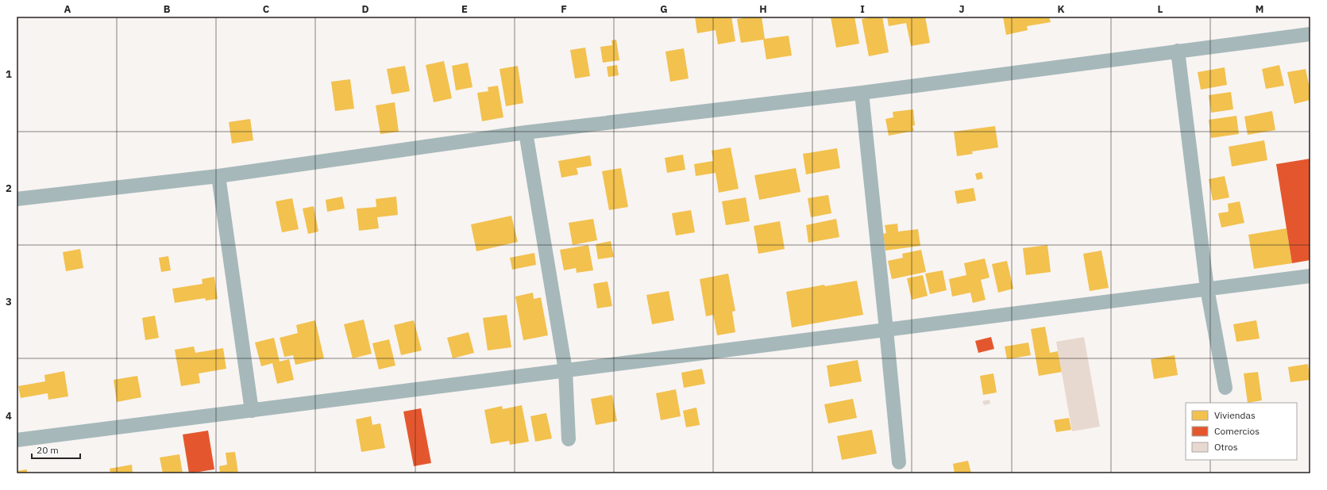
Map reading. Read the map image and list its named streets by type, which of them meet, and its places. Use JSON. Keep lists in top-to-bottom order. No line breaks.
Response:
{"legend":["Viviendas","Comercios","Otros"],"scale_bar":"20 m","grid":{"columns":["A","B","C","D","E","F","G","H","I","J","K","L","M"],"rows":["1","2","3","4"]}}
